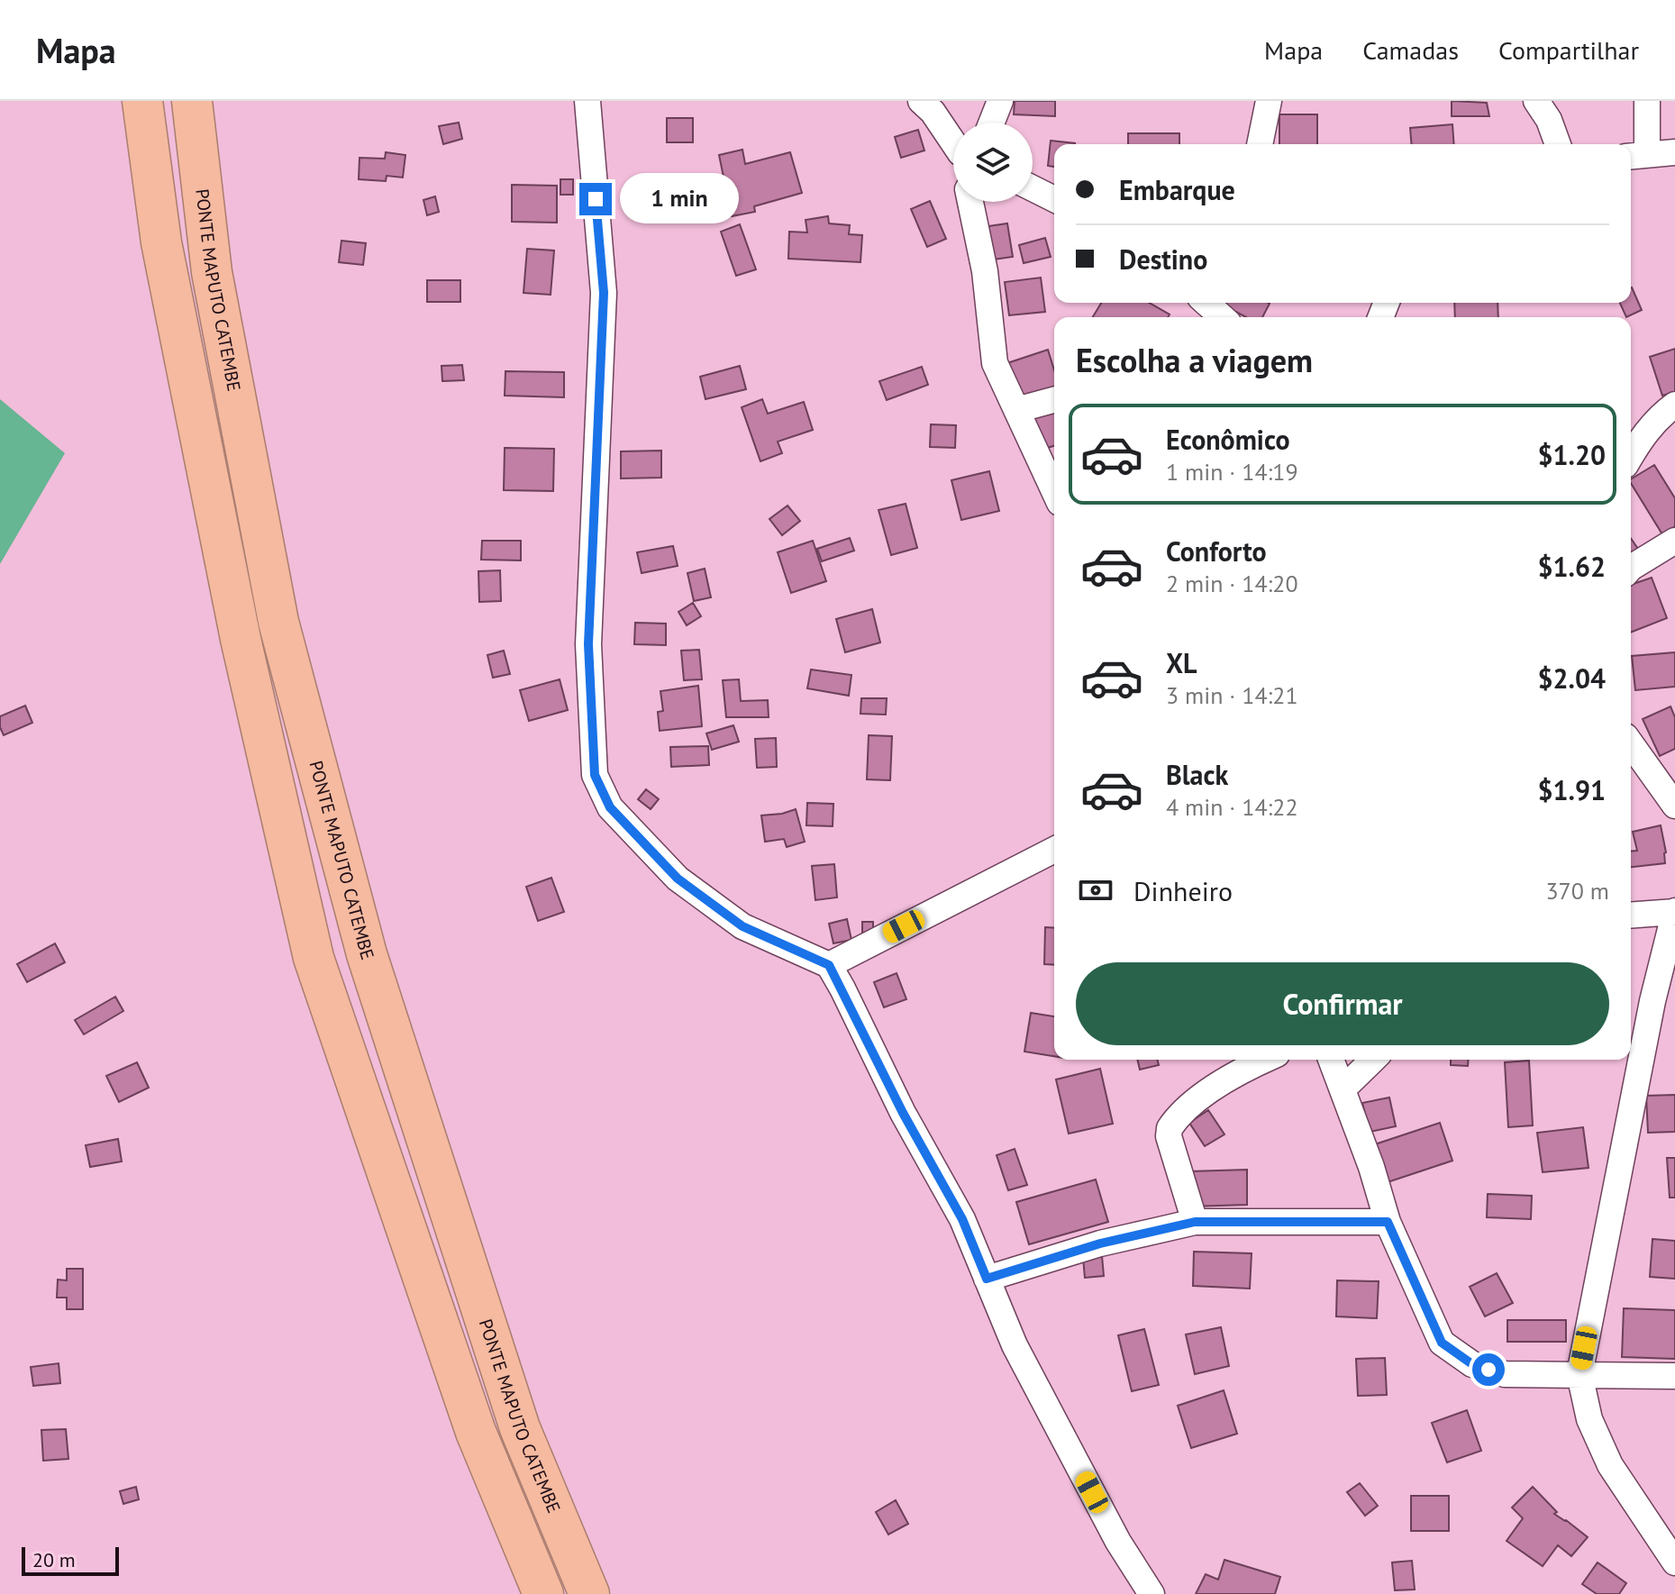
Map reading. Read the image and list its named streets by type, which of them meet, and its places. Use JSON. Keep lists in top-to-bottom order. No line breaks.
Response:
{"streets":{"highway":["PONTE MAPUTO CATEMBE"]},"scale_bar":"20 m","page":{"header":"Mapa","nav":["Mapa","Camadas","Compartilhar"],"banner":["Embarque","Destino"],"bubble":"1 min","heading":"Escolha a viagem","list":[{"name":"Econômico","note":"1 min · 14:19","value":"$1.20"},{"name":"Conforto","note":"2 min · 14:20","value":"$1.62"},{"name":"XL","note":"3 min · 14:21","value":"$2.04"},{"name":"Black","note":"4 min · 14:22","value":"$1.91"}],"pay":["Dinheiro","370 m"],"buttons":"Confirmar","scale":"20 m"}}
